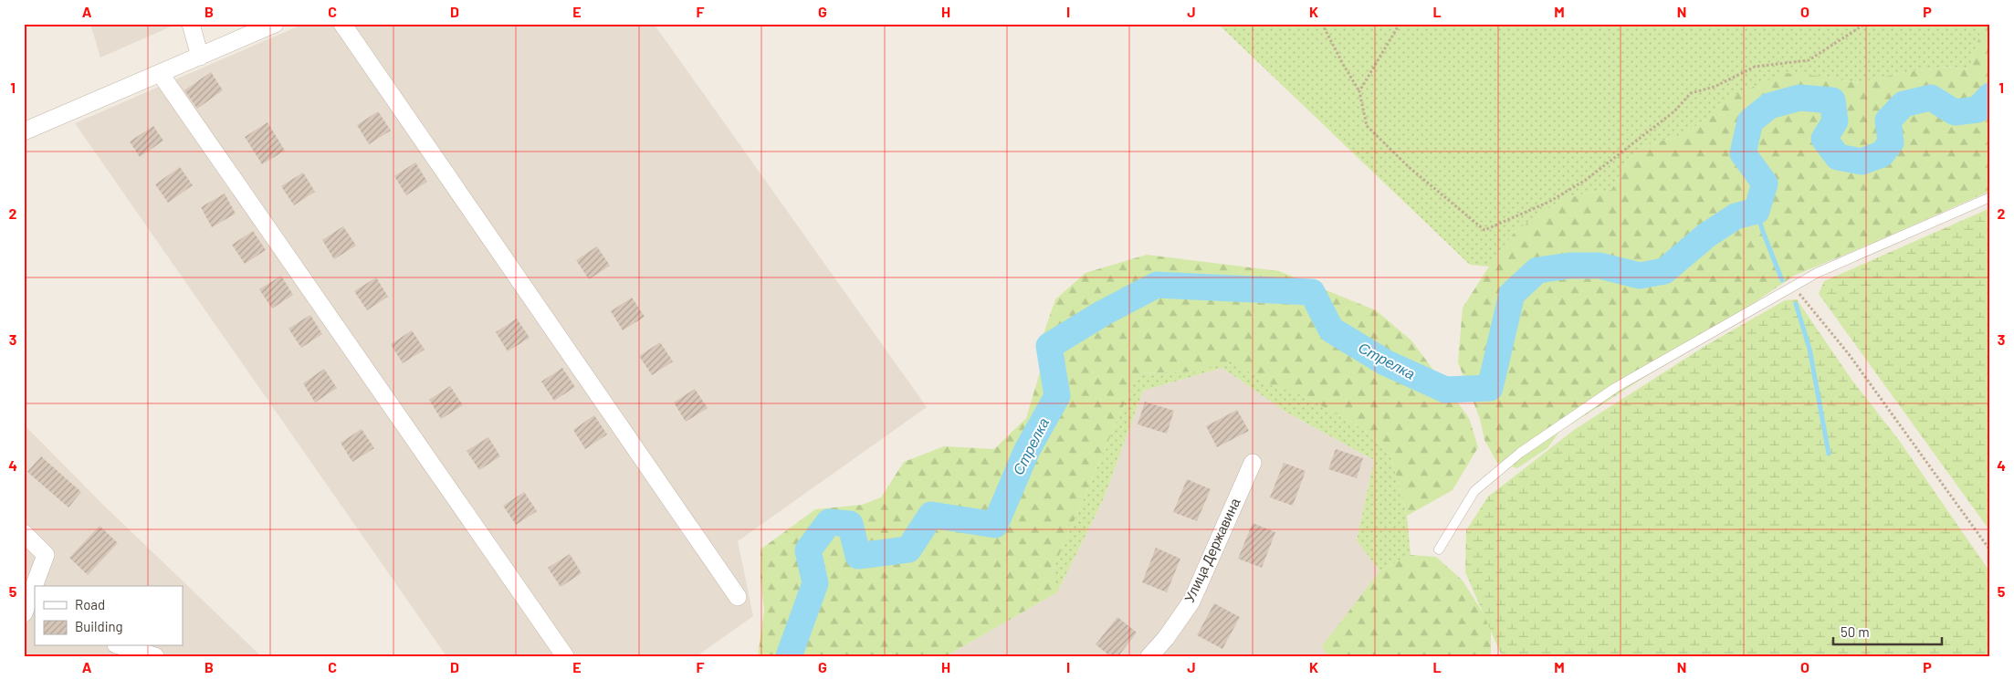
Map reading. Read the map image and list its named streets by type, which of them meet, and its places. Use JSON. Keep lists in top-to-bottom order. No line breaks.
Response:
{"streets":{"street":["Улица Державина"]},"water":["Стрелка"],"legend":["Road","Building"],"scale_bar":"50 m","grid":{"columns":["A","B","C","D","E","F","G","H","I","J","K","L","M","N","O","P"],"rows":["1","2","3","4","5"]}}
